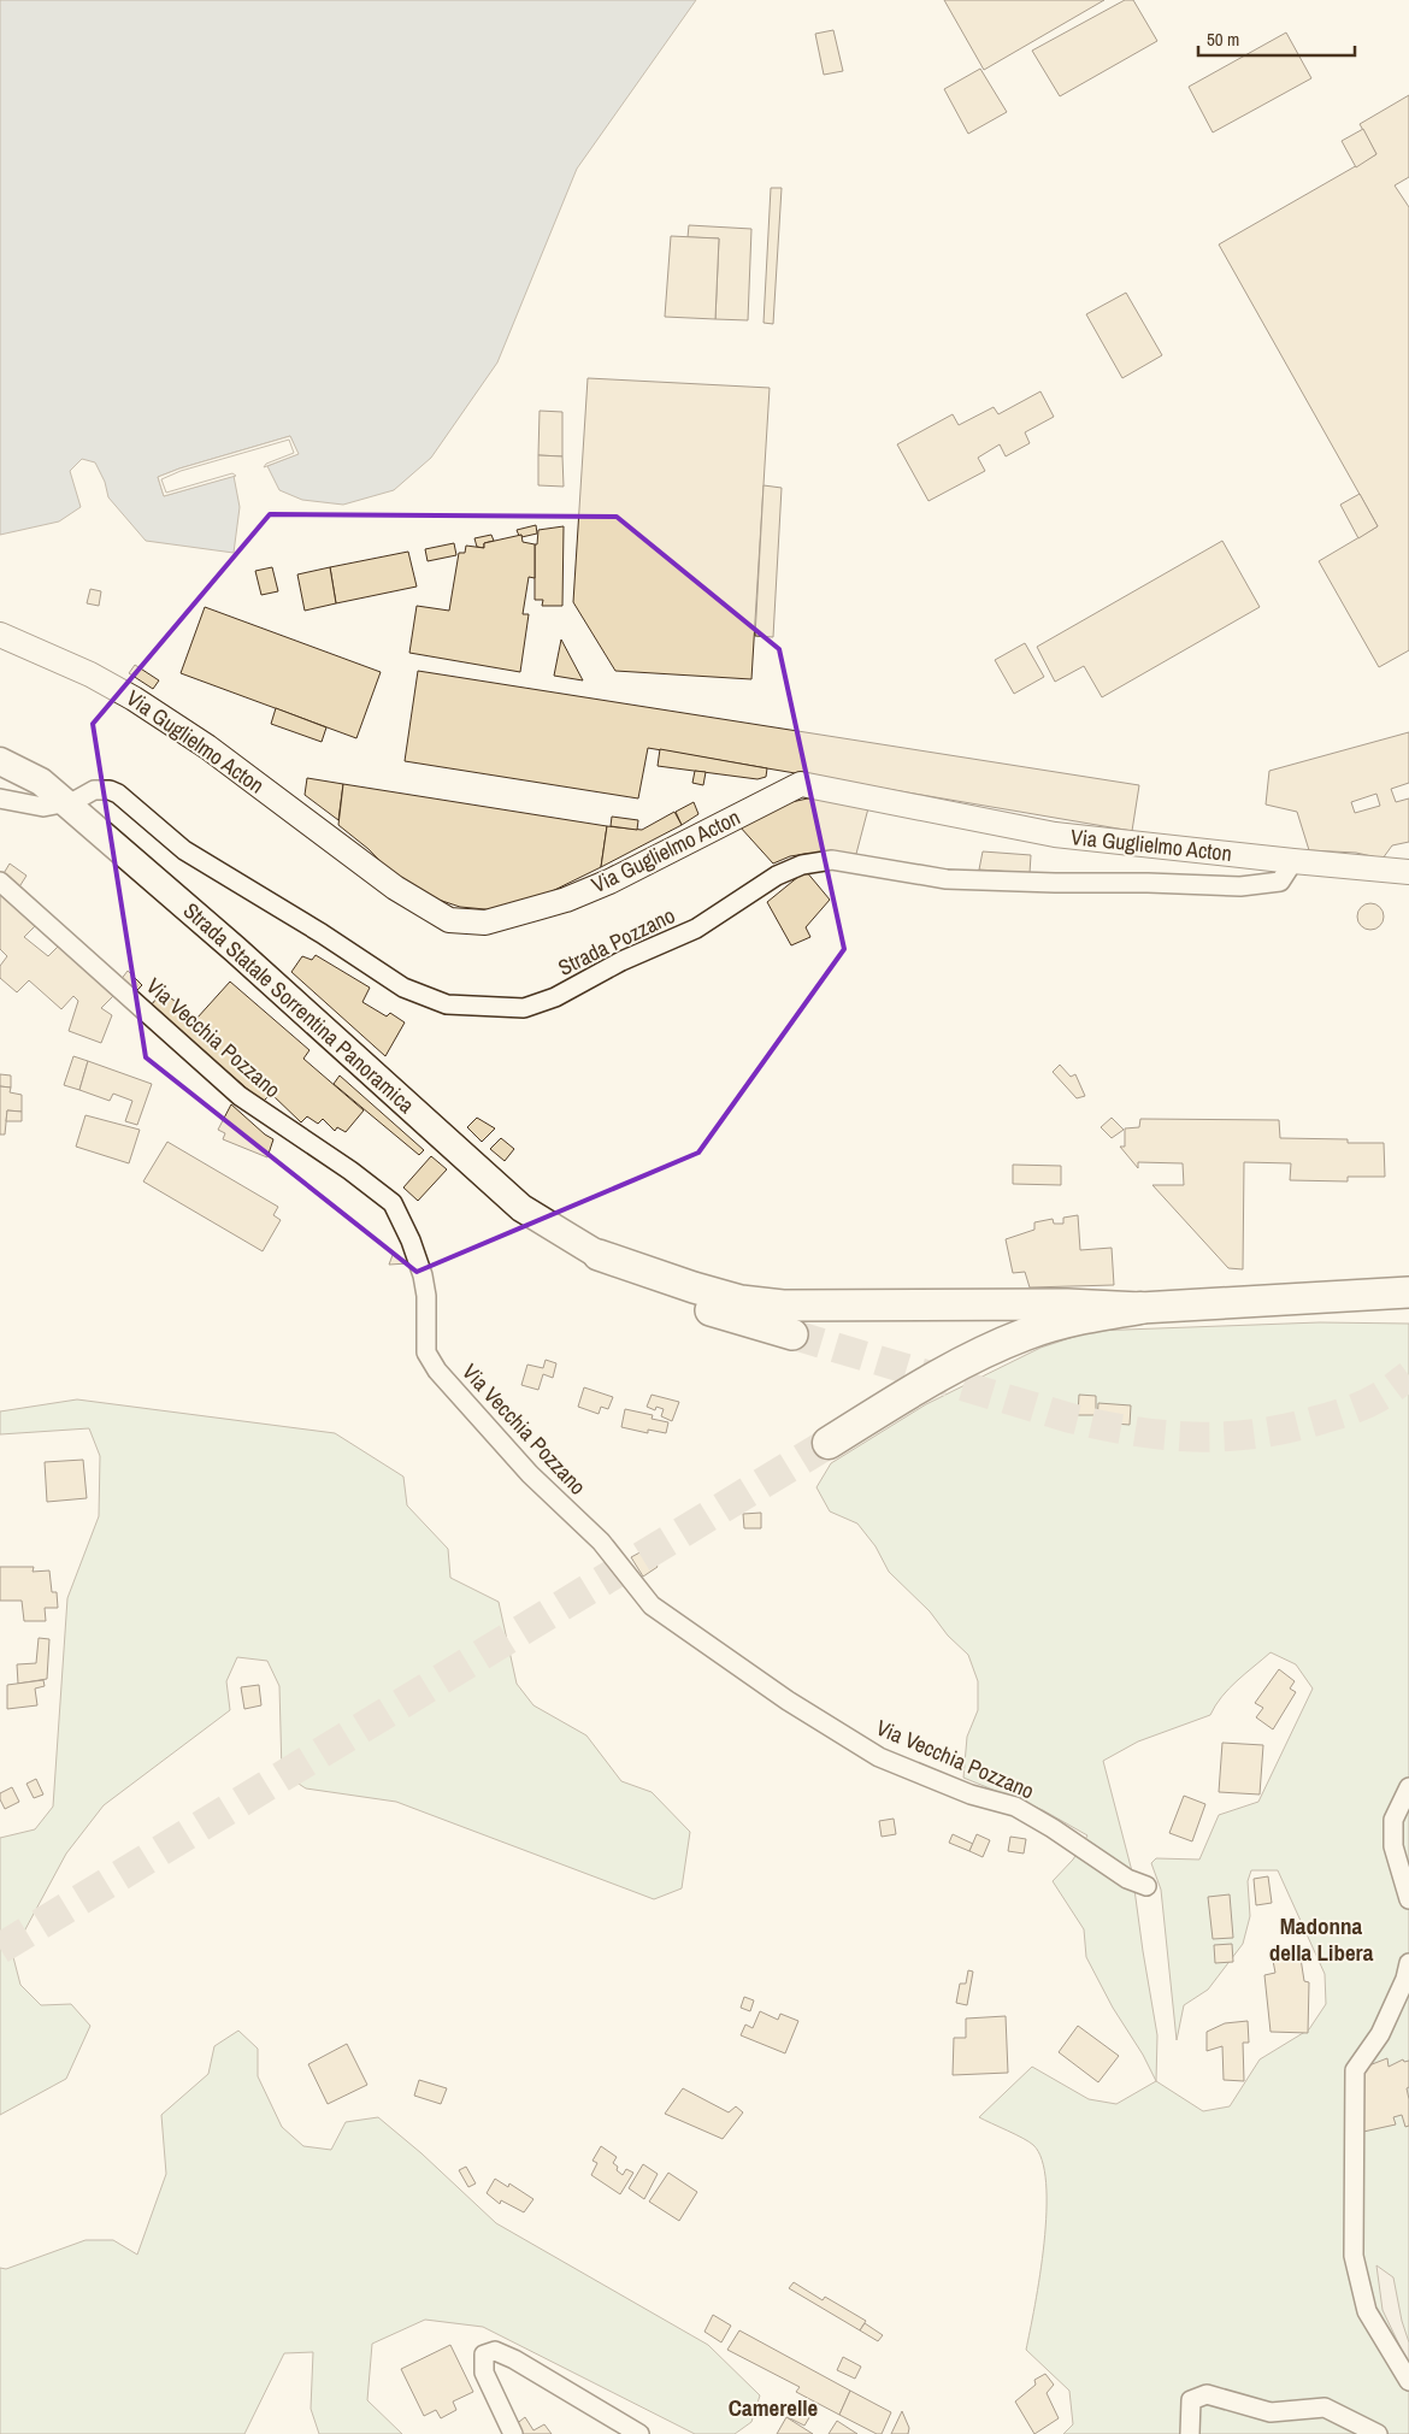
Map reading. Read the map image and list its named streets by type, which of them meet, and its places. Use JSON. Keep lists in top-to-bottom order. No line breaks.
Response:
{"streets":{"main road":["Strada Statale Sorrentina Panoramica"],"street":["Via Guglielmo Acton","Strada Pozzano","Via Vecchia Pozzano"]},"crossings":[["Via Guglielmo Acton","Strada Pozzano"],["Strada Pozzano","Strada Statale Sorrentina Panoramica"]],"districts":["Madonna della Libera","Camerelle"],"scale_bar":"50 m"}
